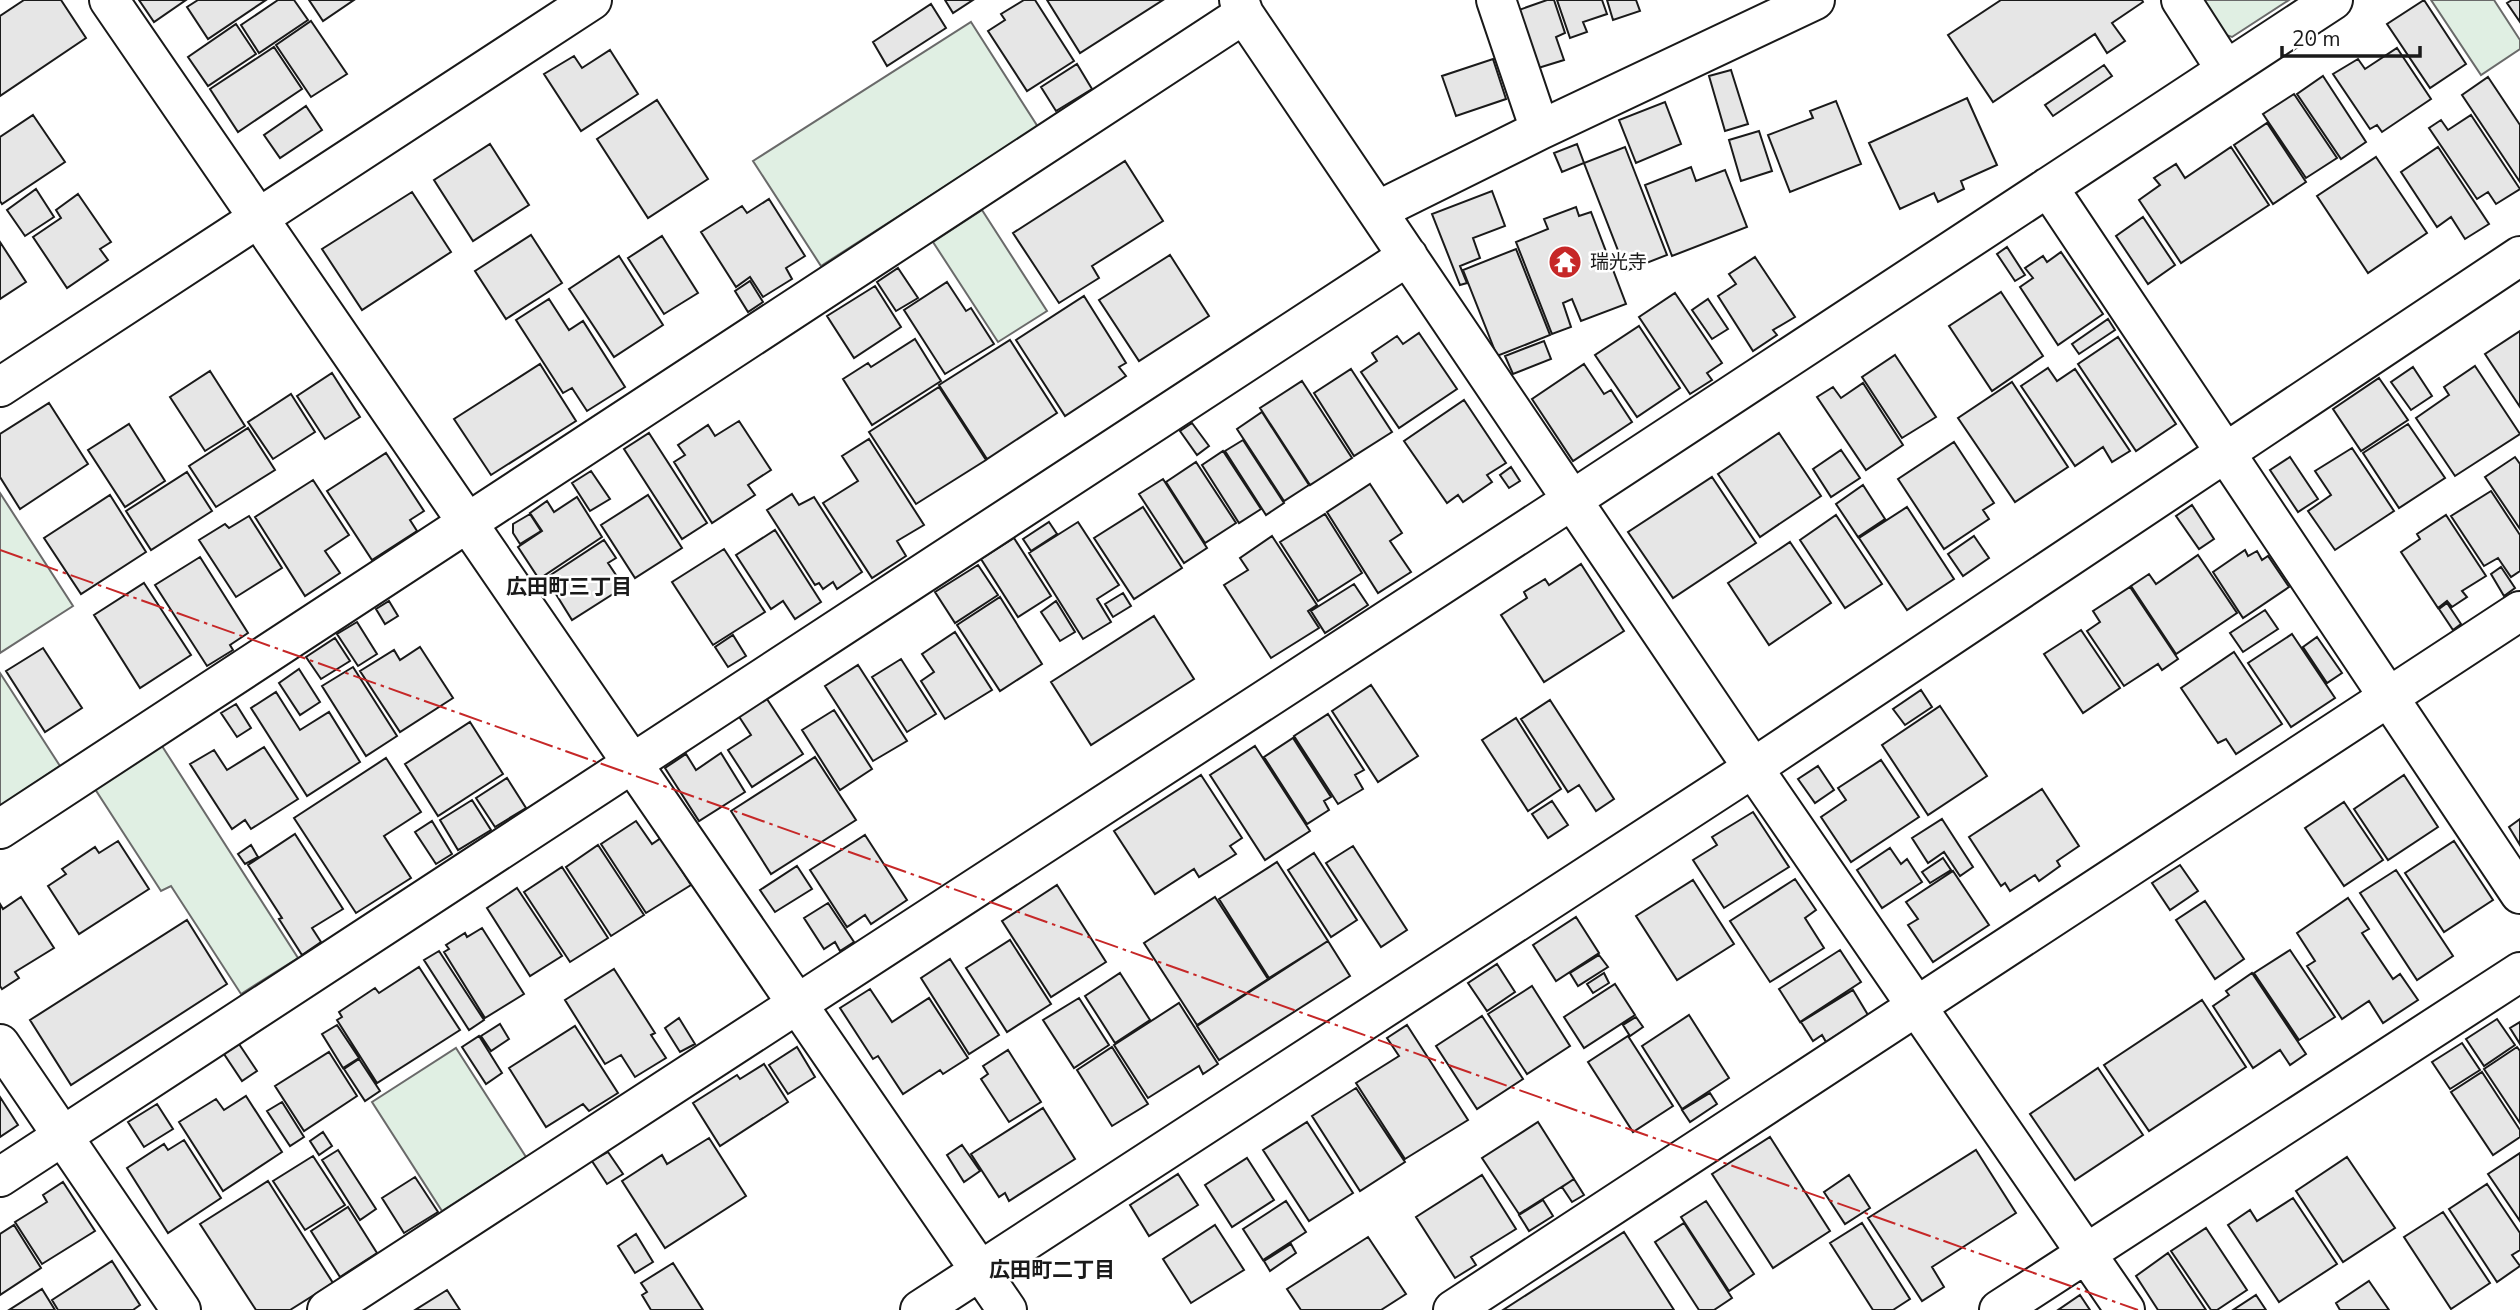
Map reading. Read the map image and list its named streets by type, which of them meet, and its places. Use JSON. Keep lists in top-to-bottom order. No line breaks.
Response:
{"districts":["広田町三丁目","広田町二丁目"],"places":{"temple":["瑞光寺"]},"scale_bar":"20 m"}
